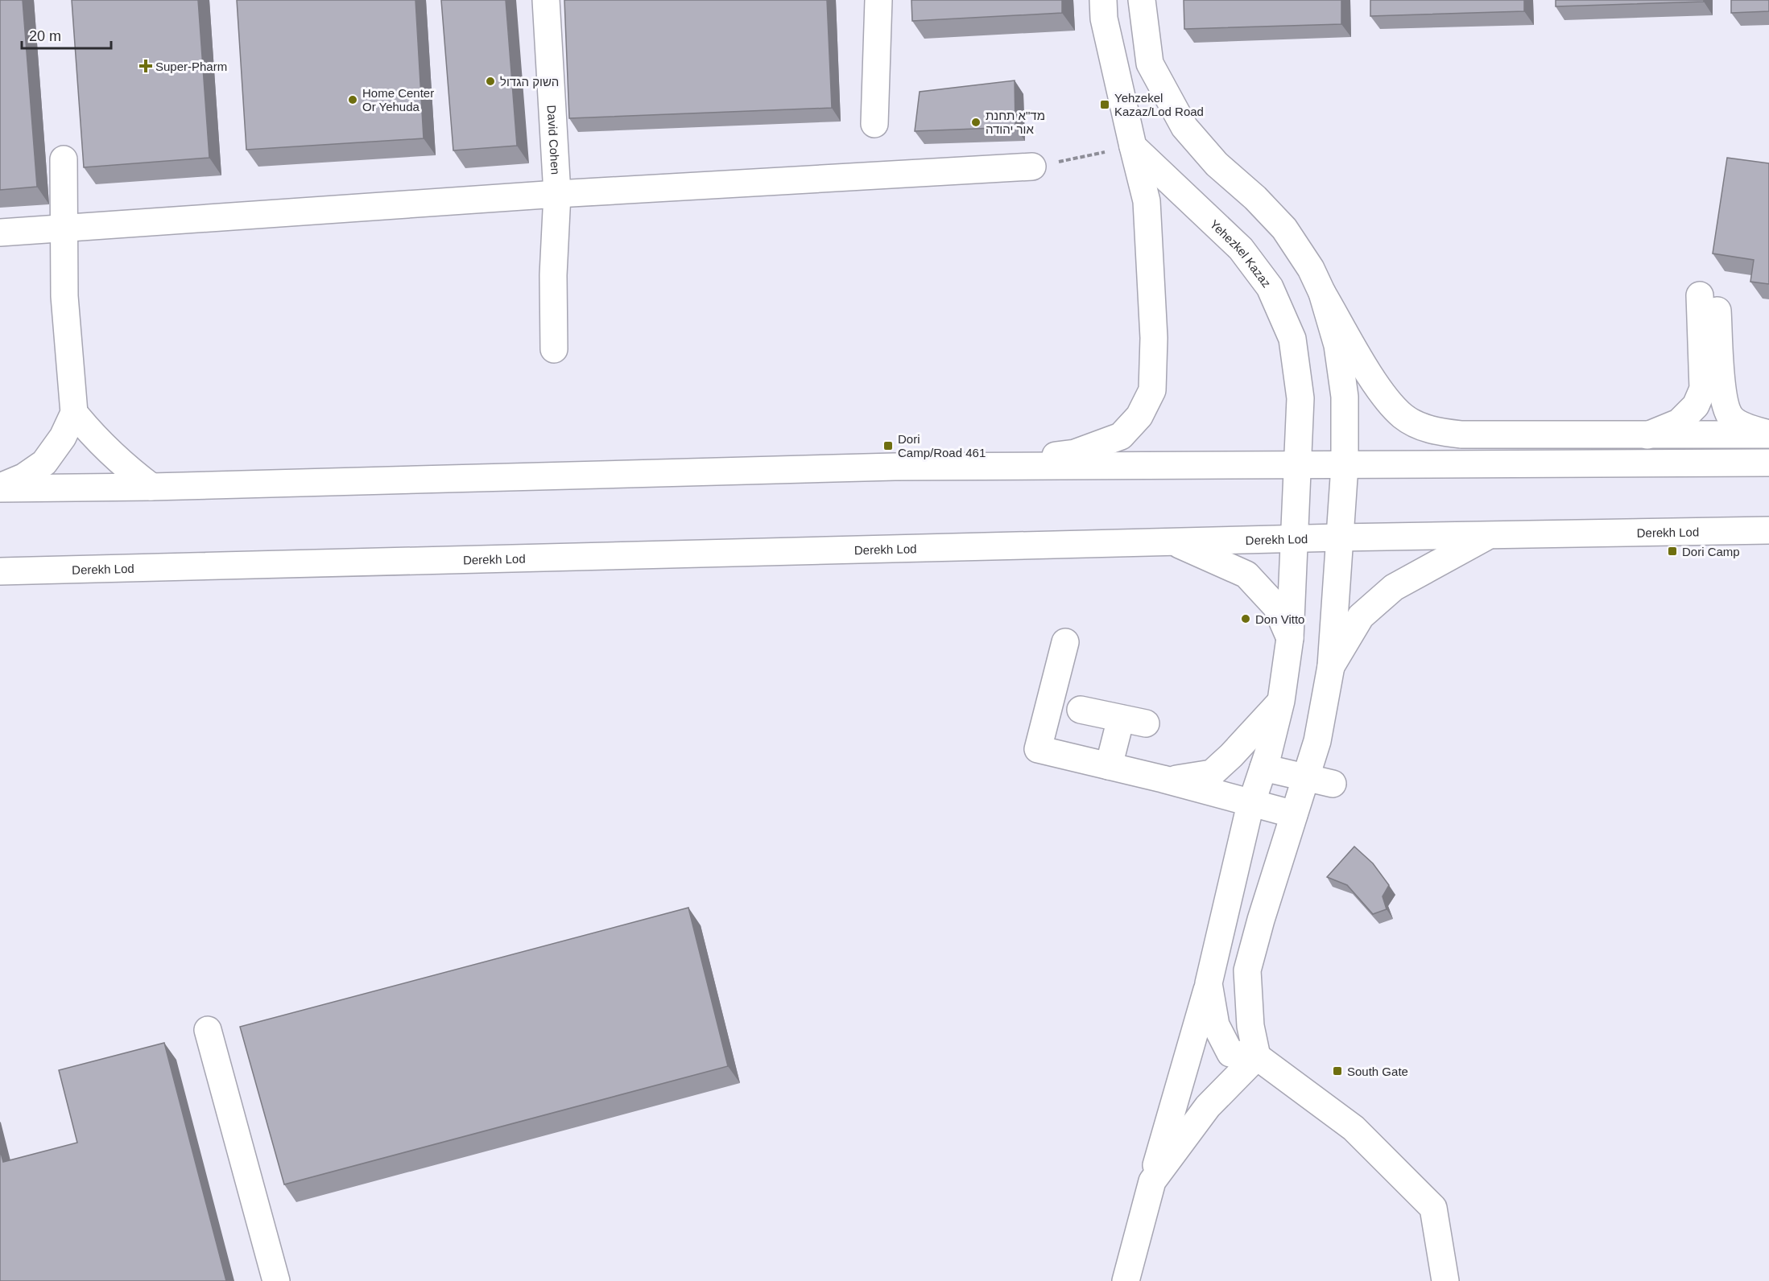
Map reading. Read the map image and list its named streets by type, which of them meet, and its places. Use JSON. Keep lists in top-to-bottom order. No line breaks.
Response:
{"streets":{"main road":["David Cohen","Yehezkel Kazaz","Derekh Lod"]},"crossings":[["Yehezkel Kazaz","Derekh Lod"]],"places":{"health":["Super-Pharm"],"other":["השוק הגדול","Home Center Or Yehuda","מד\"א תחנת אור יהודה","Don Vitto"],"transit":["Yehzekel Kazaz/Lod Road","Dori Camp/Road 461","Dori Camp","South Gate"]},"scale_bar":"20 m"}
